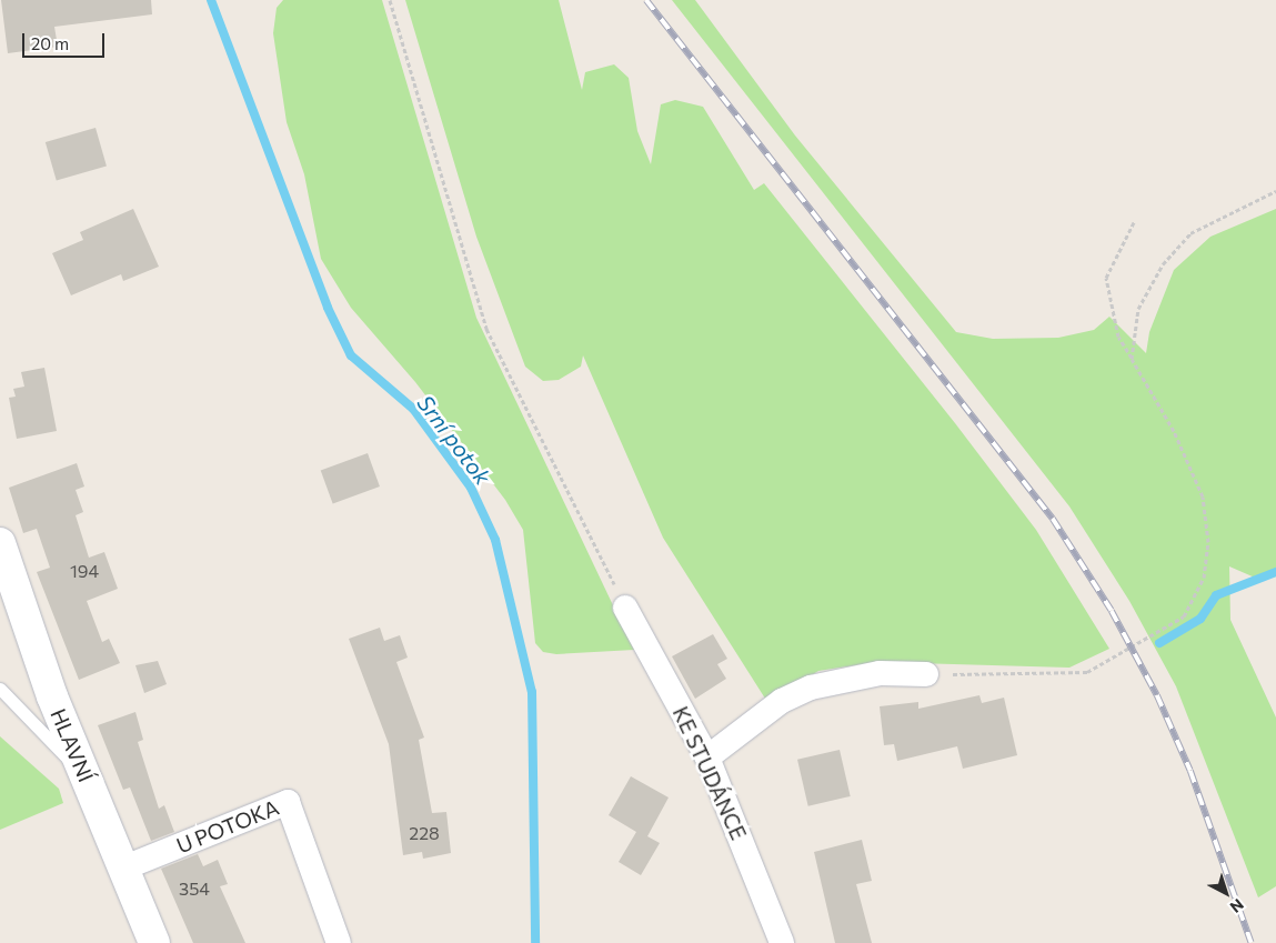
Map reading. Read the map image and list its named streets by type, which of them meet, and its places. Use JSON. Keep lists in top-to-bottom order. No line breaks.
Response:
{"streets":{"street":["HLAVNÍ","KE STUDÁNCE","U POTOKA"]},"crossings":[["HLAVNÍ","U POTOKA"]],"water":["Srní potok"],"house_numbers":["194","228","354"],"scale_bar":"20 m","north":"bottom right"}
